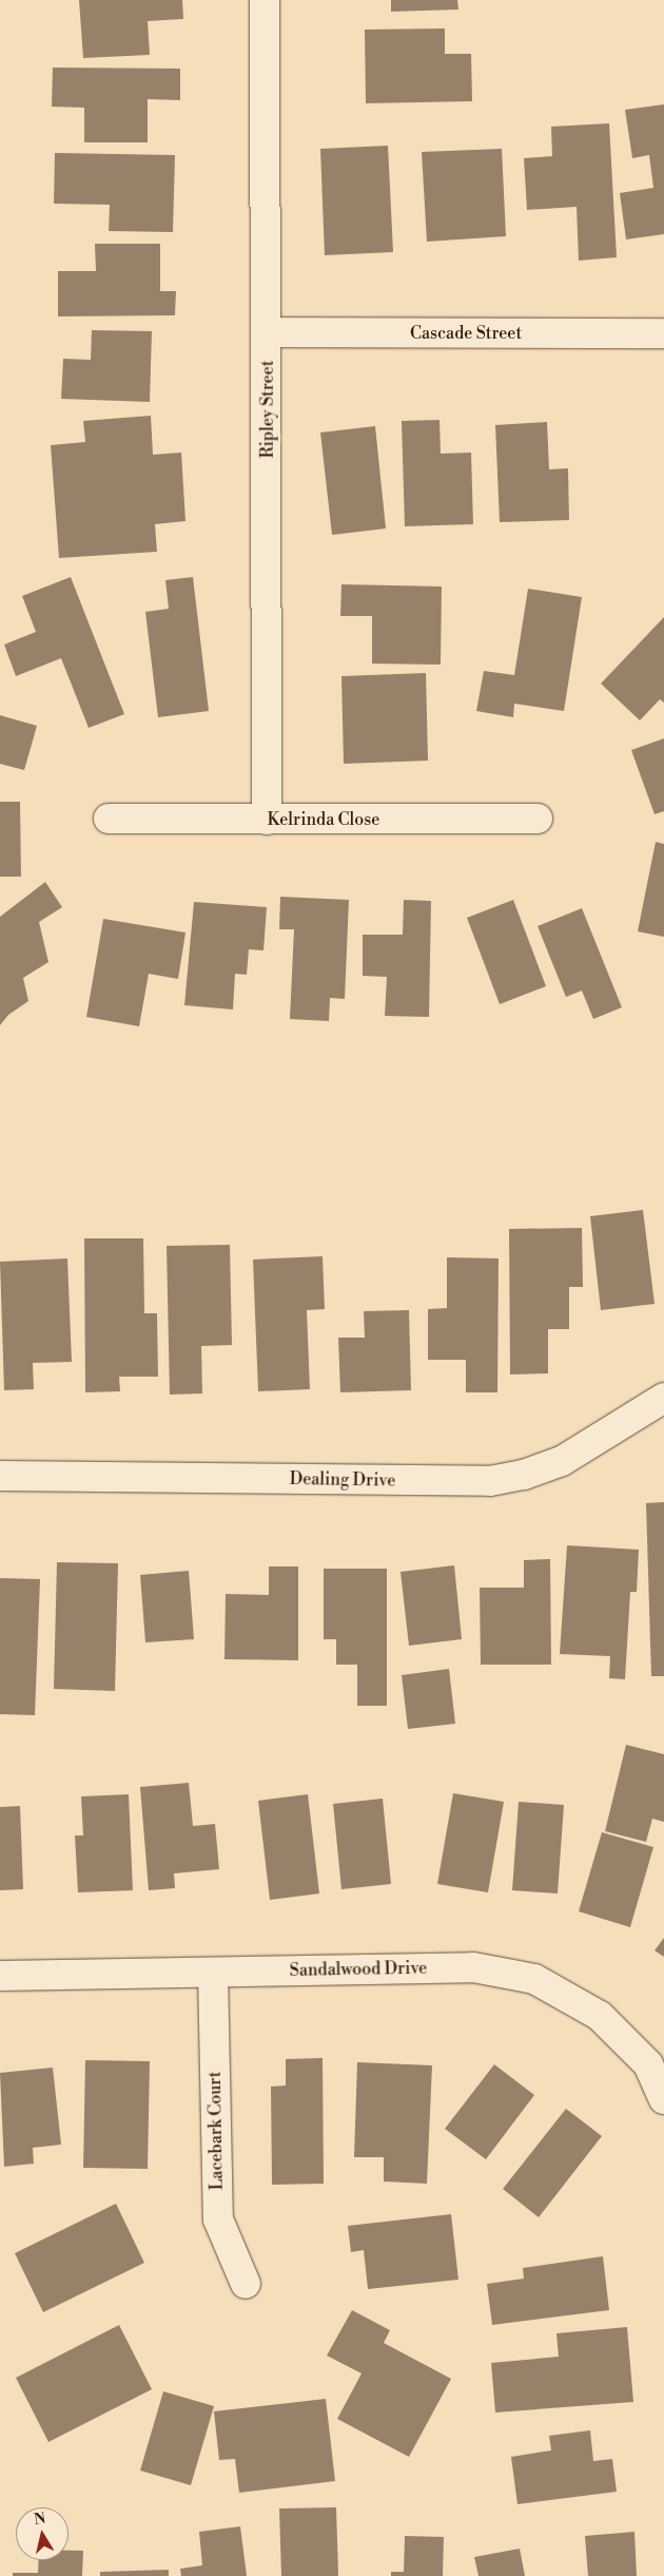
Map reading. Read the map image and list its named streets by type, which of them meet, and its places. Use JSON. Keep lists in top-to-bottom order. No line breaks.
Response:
{"streets":{"street":["Cascade Street","Ripley Street","Kelrinda Close","Dealing Drive","Sandalwood Drive","Lacebark Court"]},"crossings":[["Cascade Street","Ripley Street"],["Ripley Street","Kelrinda Close"],["Sandalwood Drive","Lacebark Court"]],"north":"top"}
